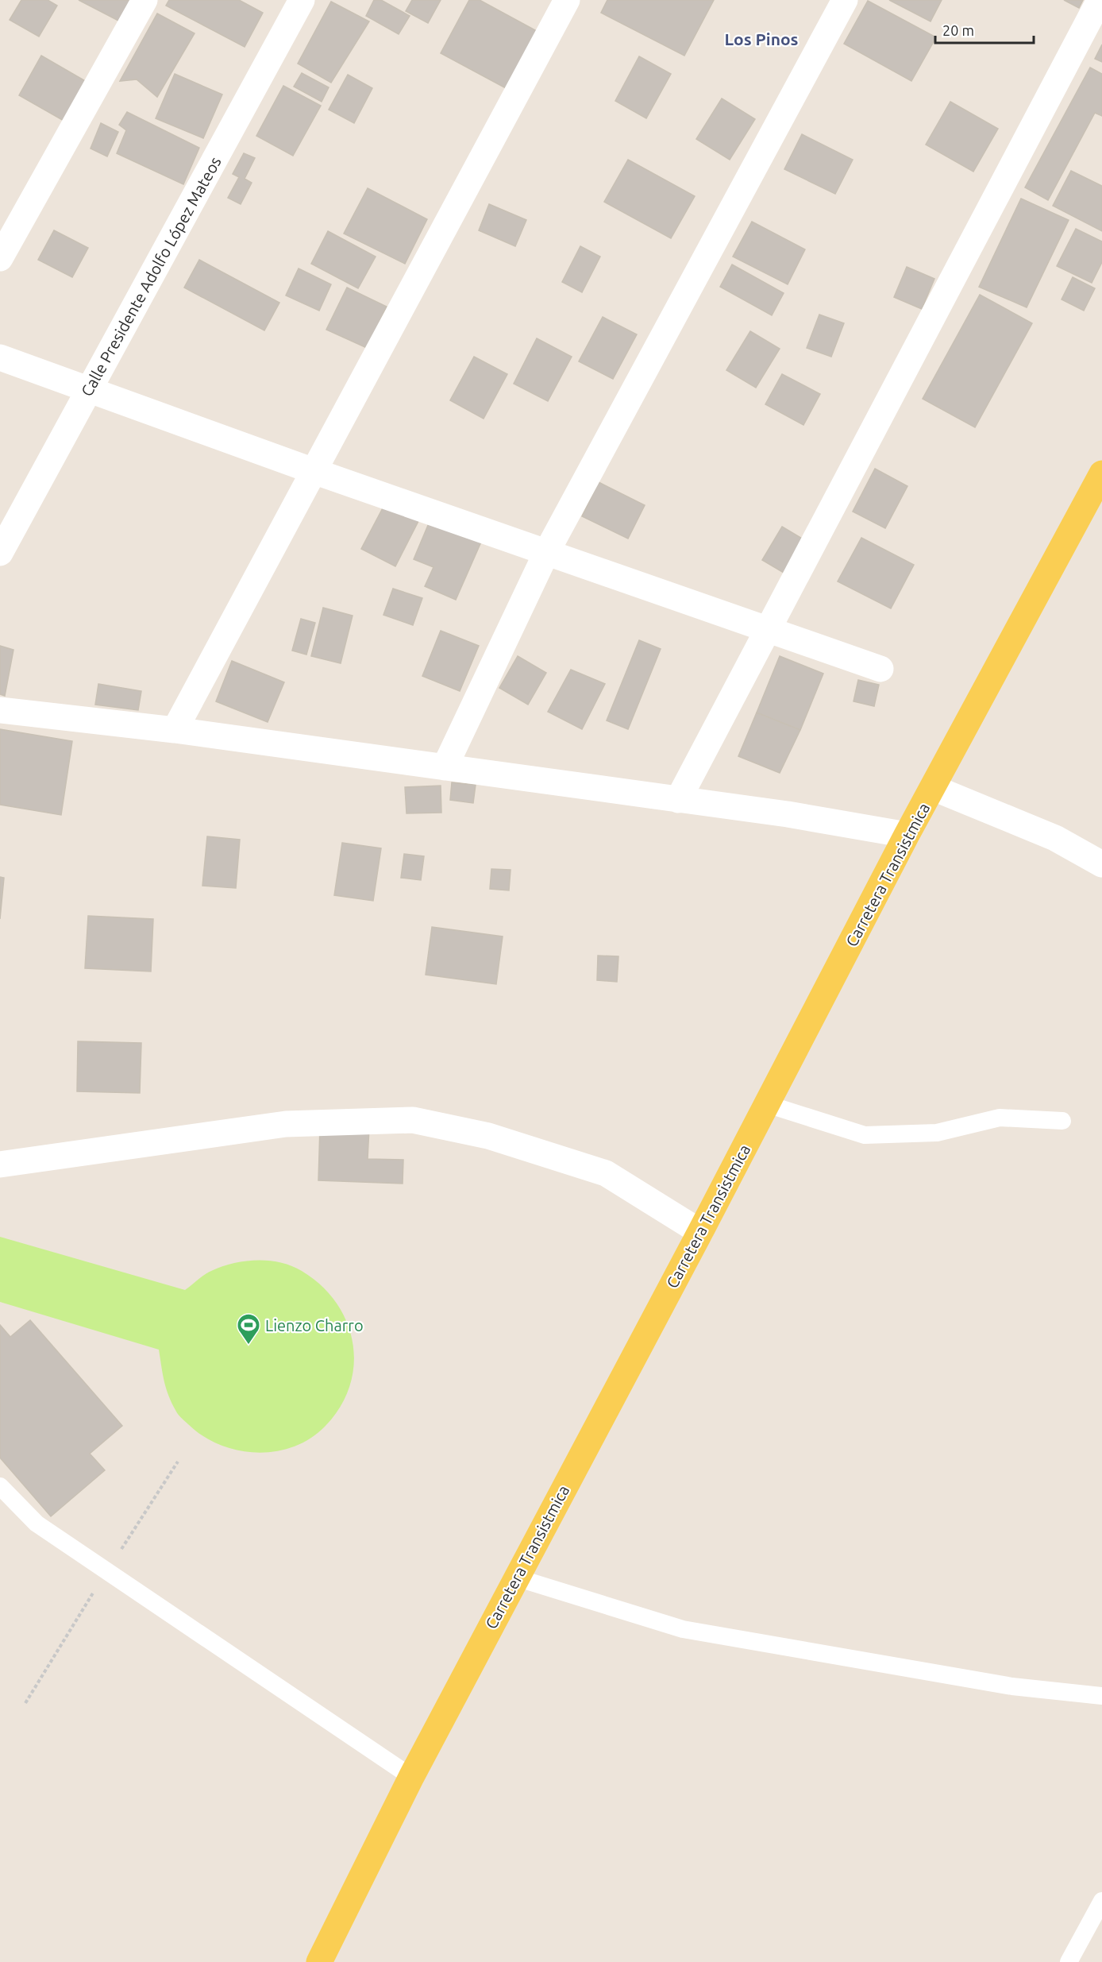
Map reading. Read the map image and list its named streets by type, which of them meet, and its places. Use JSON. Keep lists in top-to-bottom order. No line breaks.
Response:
{"streets":{"main road":["Carretera Transistmica"],"street":["Calle Presidente Adolfo López Mateos"]},"districts":["Los Pinos"],"places":{"sports":["Lienzo Charro"]},"scale_bar":"20 m"}
